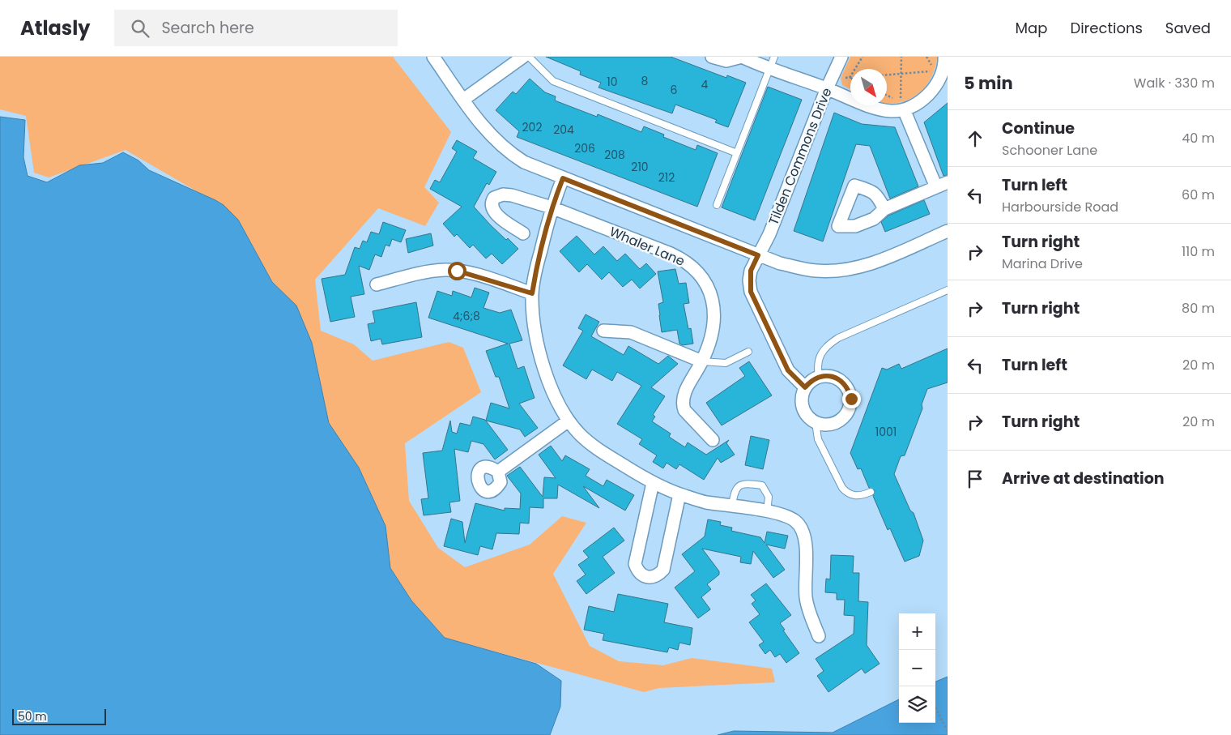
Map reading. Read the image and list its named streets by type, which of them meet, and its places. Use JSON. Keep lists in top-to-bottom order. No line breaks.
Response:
{"streets":{"street":["Tilden Commons Drive","Whaler Lane"]},"house_numbers":["8","10","4","6","202","204","206","208","210","212","4;6;8","1001"],"scale_bar":"50 m","north":"bottom right","page":{"header":"Atlasly","search":"Search here","nav":["Map","Directions","Saved"],"heading":["5 min","Walk · 330 m"],"list":[["Continue","Schooner Lane","40 m"],["Turn left","Harbourside Road","60 m"],["Turn right","Marina Drive","110 m"],["Turn right","80 m"],["Turn left","20 m"],["Turn right","20 m"],"Arrive at destination"],"map_buttons":["+","−"],"scale":"50 m"}}
